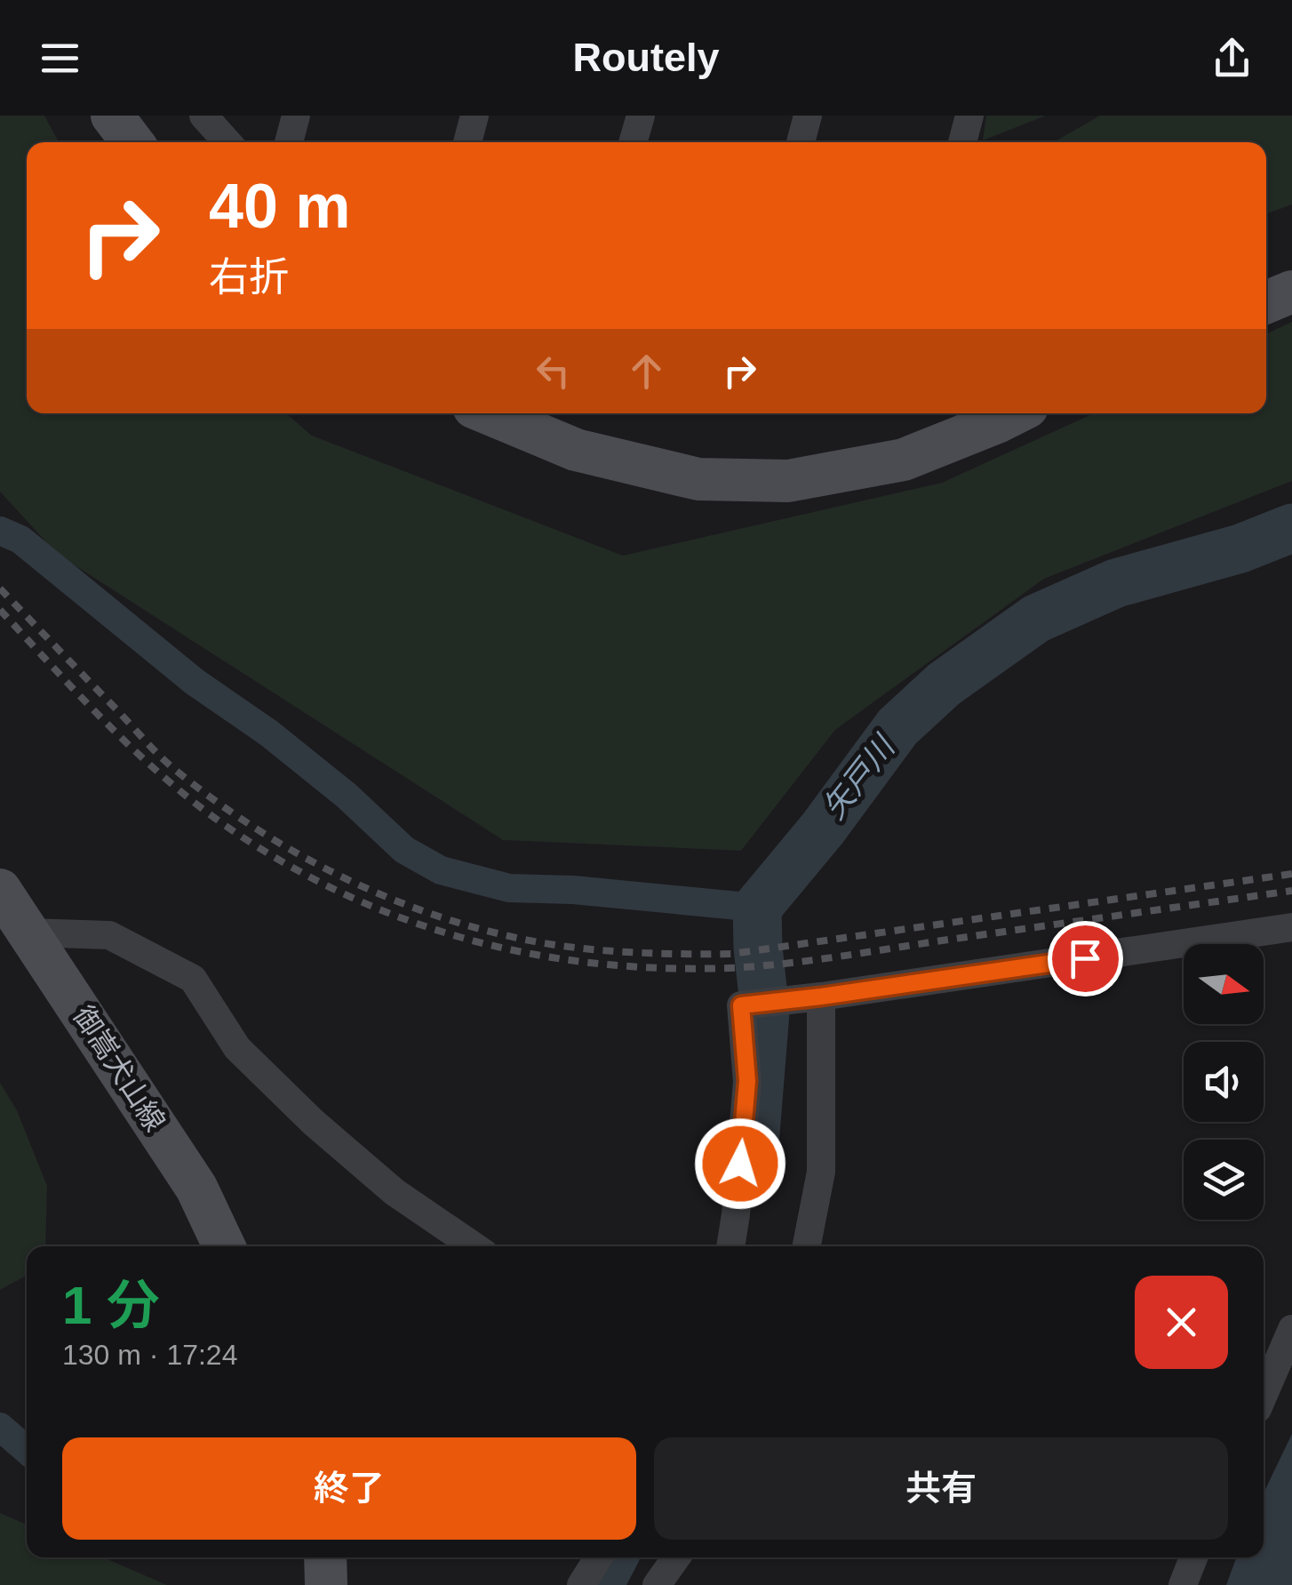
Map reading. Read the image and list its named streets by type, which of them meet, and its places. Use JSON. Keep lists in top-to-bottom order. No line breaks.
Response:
{"streets":{"street":["御嵩犬山線"]},"water":["矢戸川"],"north":"right","page":{"header":"Routely","turn":["40 m","右折"],"heading":["1 分","130 m · 17:24"],"buttons":["終了","共有"]}}
